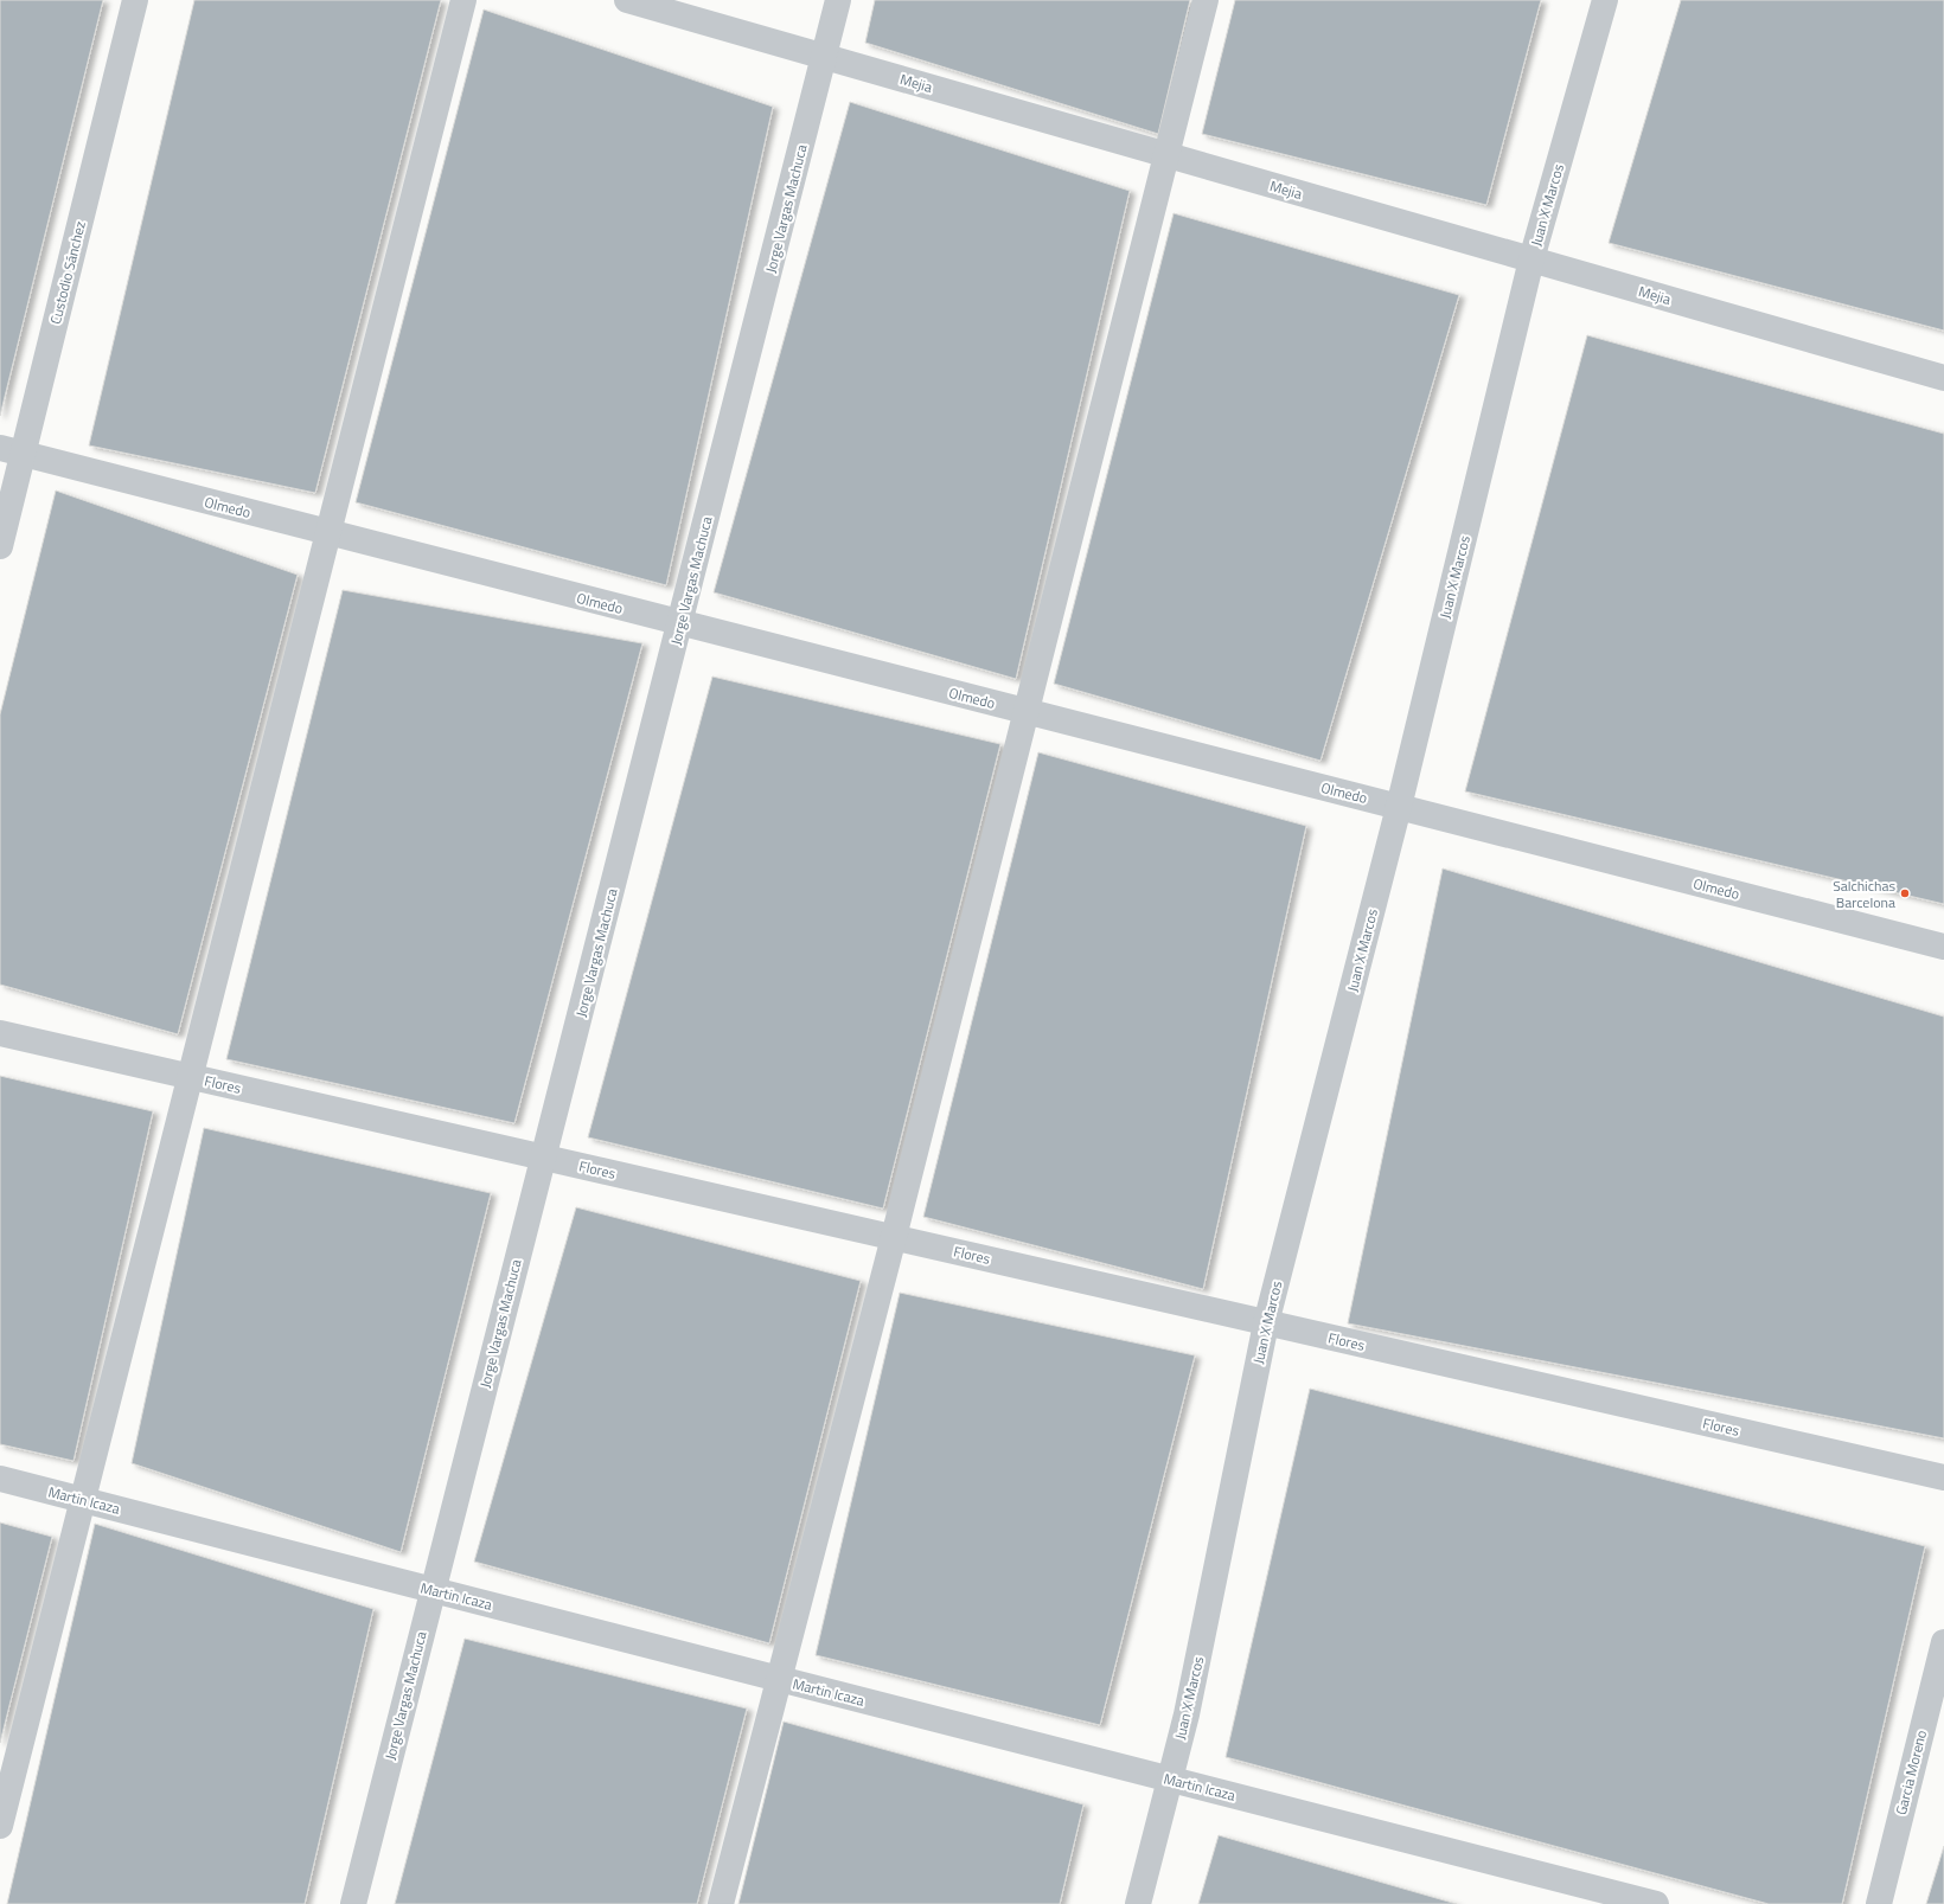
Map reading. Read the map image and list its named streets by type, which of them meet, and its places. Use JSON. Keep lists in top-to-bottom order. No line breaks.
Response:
{"streets":{"street":["Mejia","Juan X Marcos","Jorge Vargas Machuca","Custodio Sánchez","Olmedo","Flores","Martin Icaza","Garcia Moreno"]},"crossings":[["Mejia","Juan X Marcos"],["Mejia","Jorge Vargas Machuca"],["Juan X Marcos","Olmedo"],["Juan X Marcos","Flores"],["Juan X Marcos","Martin Icaza"],["Jorge Vargas Machuca","Olmedo"],["Jorge Vargas Machuca","Flores"],["Jorge Vargas Machuca","Martin Icaza"],["Custodio Sánchez","Olmedo"]],"places":["Salchichas Barcelona"]}
